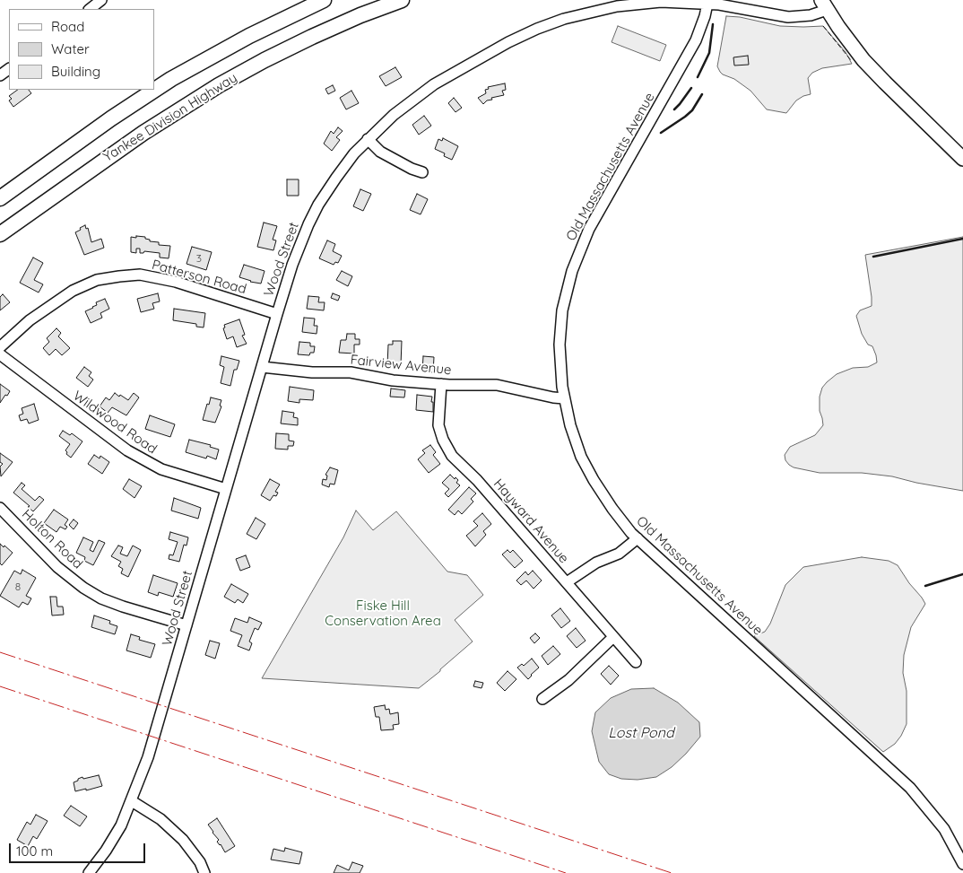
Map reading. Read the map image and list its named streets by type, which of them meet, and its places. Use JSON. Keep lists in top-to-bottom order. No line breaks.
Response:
{"streets":{"highway":["Yankee Division Highway"],"street":["Old Massachusetts Avenue","Wood Street","Patterson Road","Fairview Avenue","Wildwood Road","Hayward Avenue","Holton Road"]},"crossings":[["Old Massachusetts Avenue","Wood Street"],["Old Massachusetts Avenue","Fairview Avenue"],["Wood Street","Patterson Road"],["Wood Street","Fairview Avenue"],["Wood Street","Wildwood Road"],["Wood Street","Holton Road"],["Fairview Avenue","Hayward Avenue"]],"water":["Lost Pond"],"parks":["Fiske Hill Conservation Area"],"house_numbers":["3","8"],"legend":["Road","Water","Building"],"scale_bar":"100 m"}
